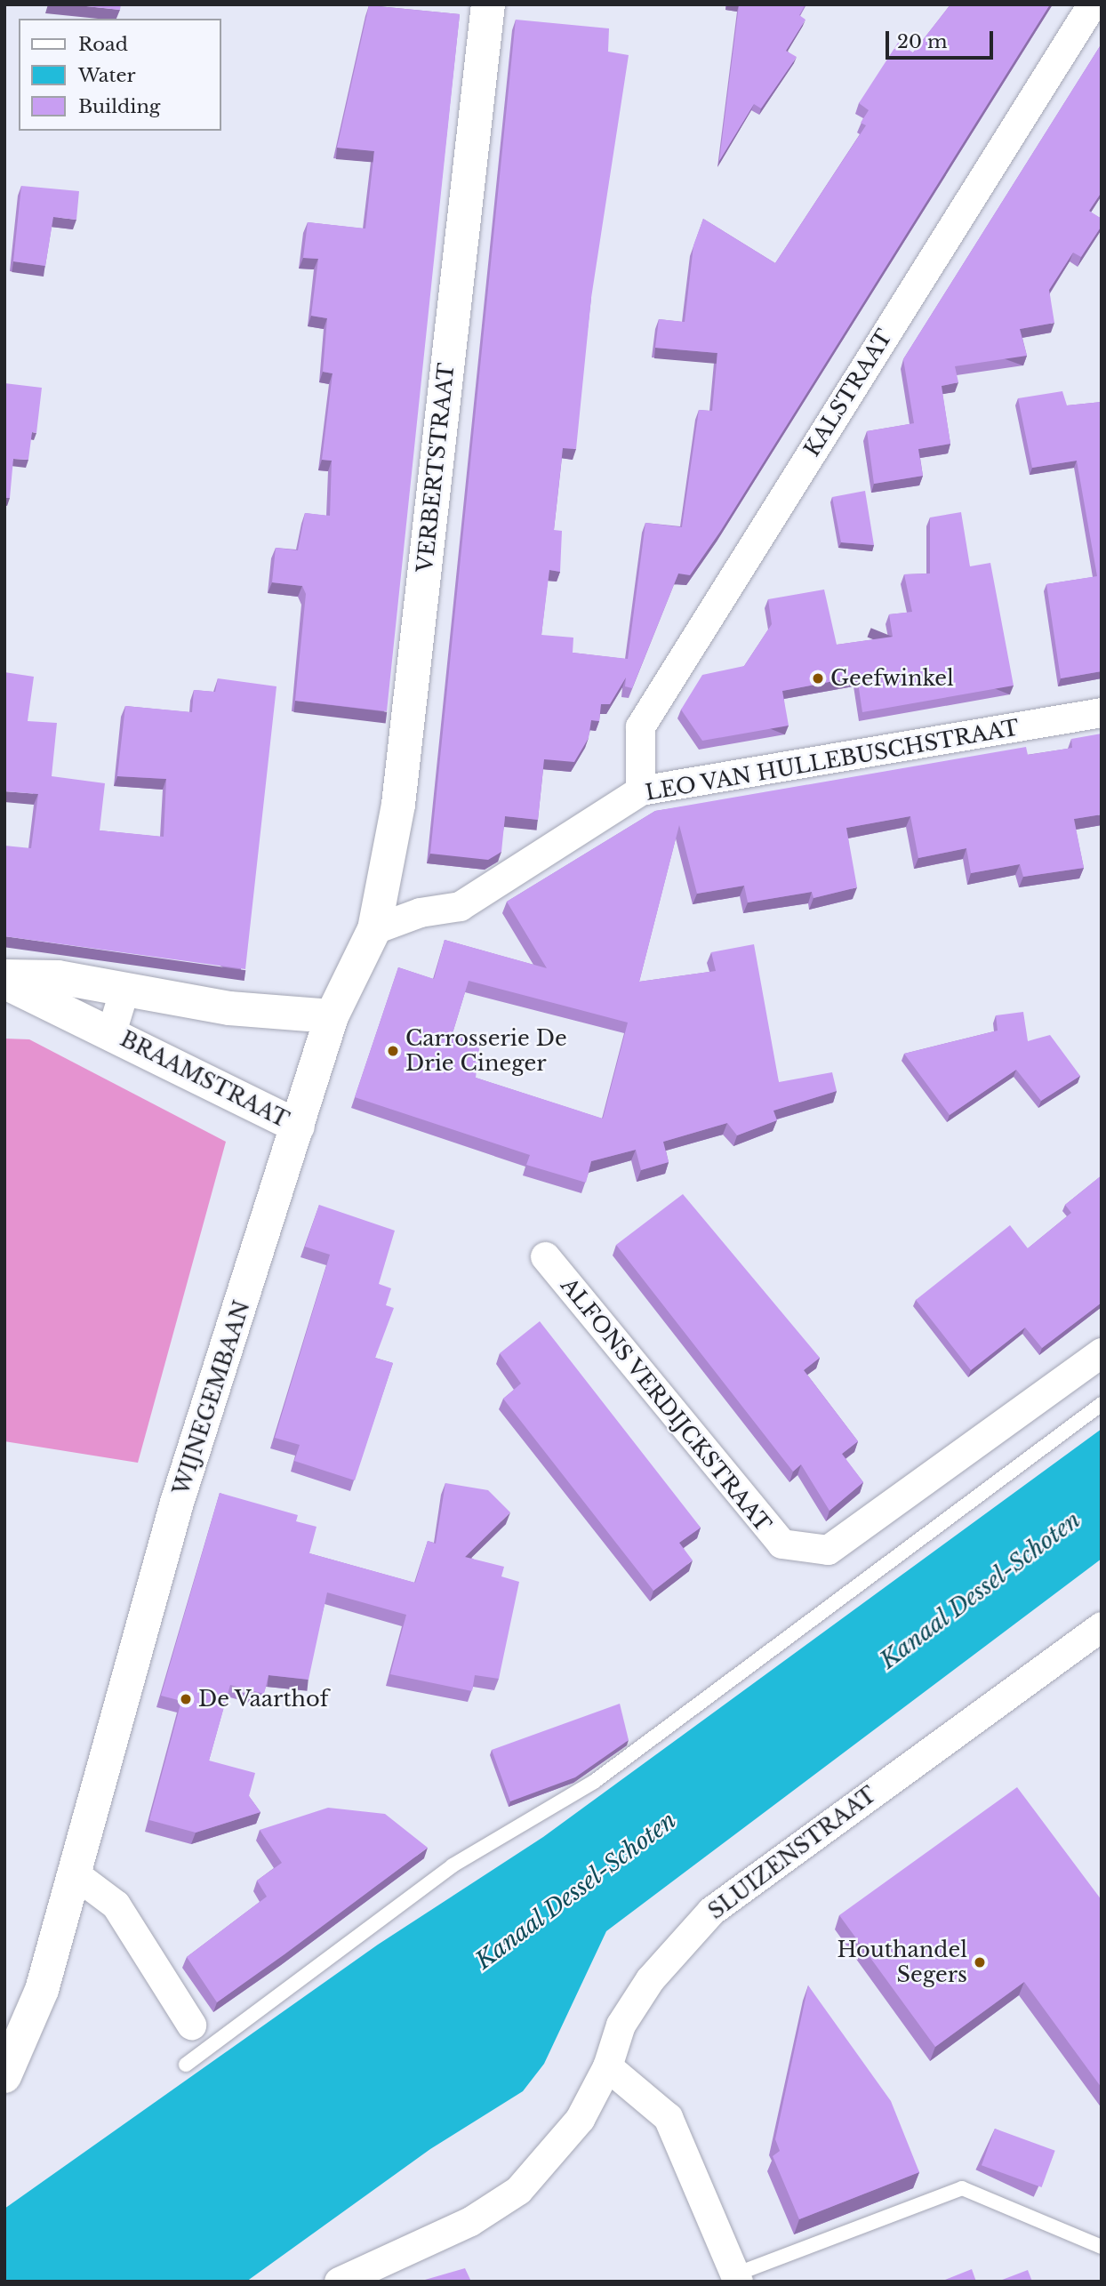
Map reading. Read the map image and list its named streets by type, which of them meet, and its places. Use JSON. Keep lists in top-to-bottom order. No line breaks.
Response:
{"streets":{"street":["KALSTRAAT","VERBERTSTRAAT","LEO VAN HULLEBUSCHSTRAAT","BRAAMSTRAAT","WIJNEGEMBAAN","ALFONS VERDIJCKSTRAAT","SLUIZENSTRAAT"]},"crossings":[["KALSTRAAT","LEO VAN HULLEBUSCHSTRAAT"],["VERBERTSTRAAT","LEO VAN HULLEBUSCHSTRAAT"],["VERBERTSTRAAT","WIJNEGEMBAAN"],["LEO VAN HULLEBUSCHSTRAAT","WIJNEGEMBAAN"],["BRAAMSTRAAT","WIJNEGEMBAAN"]],"water":["Kanaal Dessel-Schoten"],"places":["Geefwinkel","Carrosserie De Drie Cineger","De Vaarthof","Houthandel Segers"],"legend":["Road","Water","Building"],"scale_bar":"20 m"}
